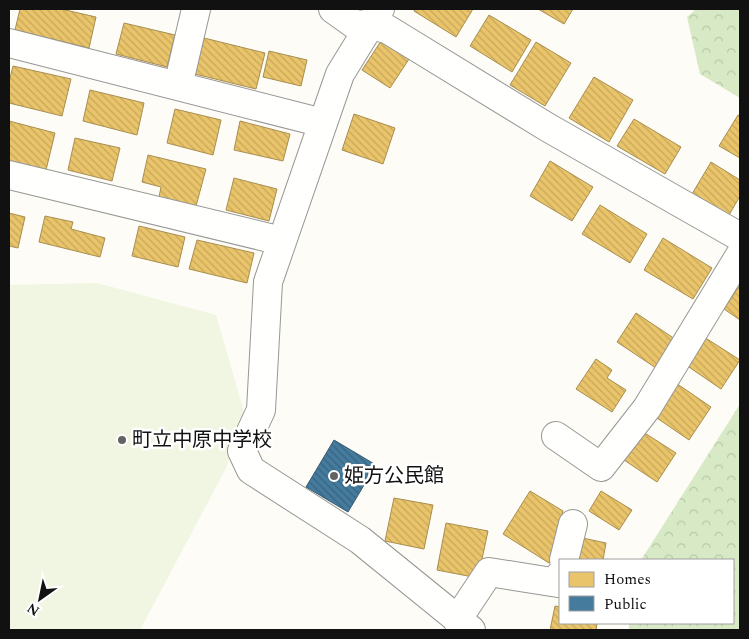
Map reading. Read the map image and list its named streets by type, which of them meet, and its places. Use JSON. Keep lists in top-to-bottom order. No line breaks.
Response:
{"places":["町立中原中学校","姫方公民館"],"legend":["Homes","Public"],"north":"bottom left"}
